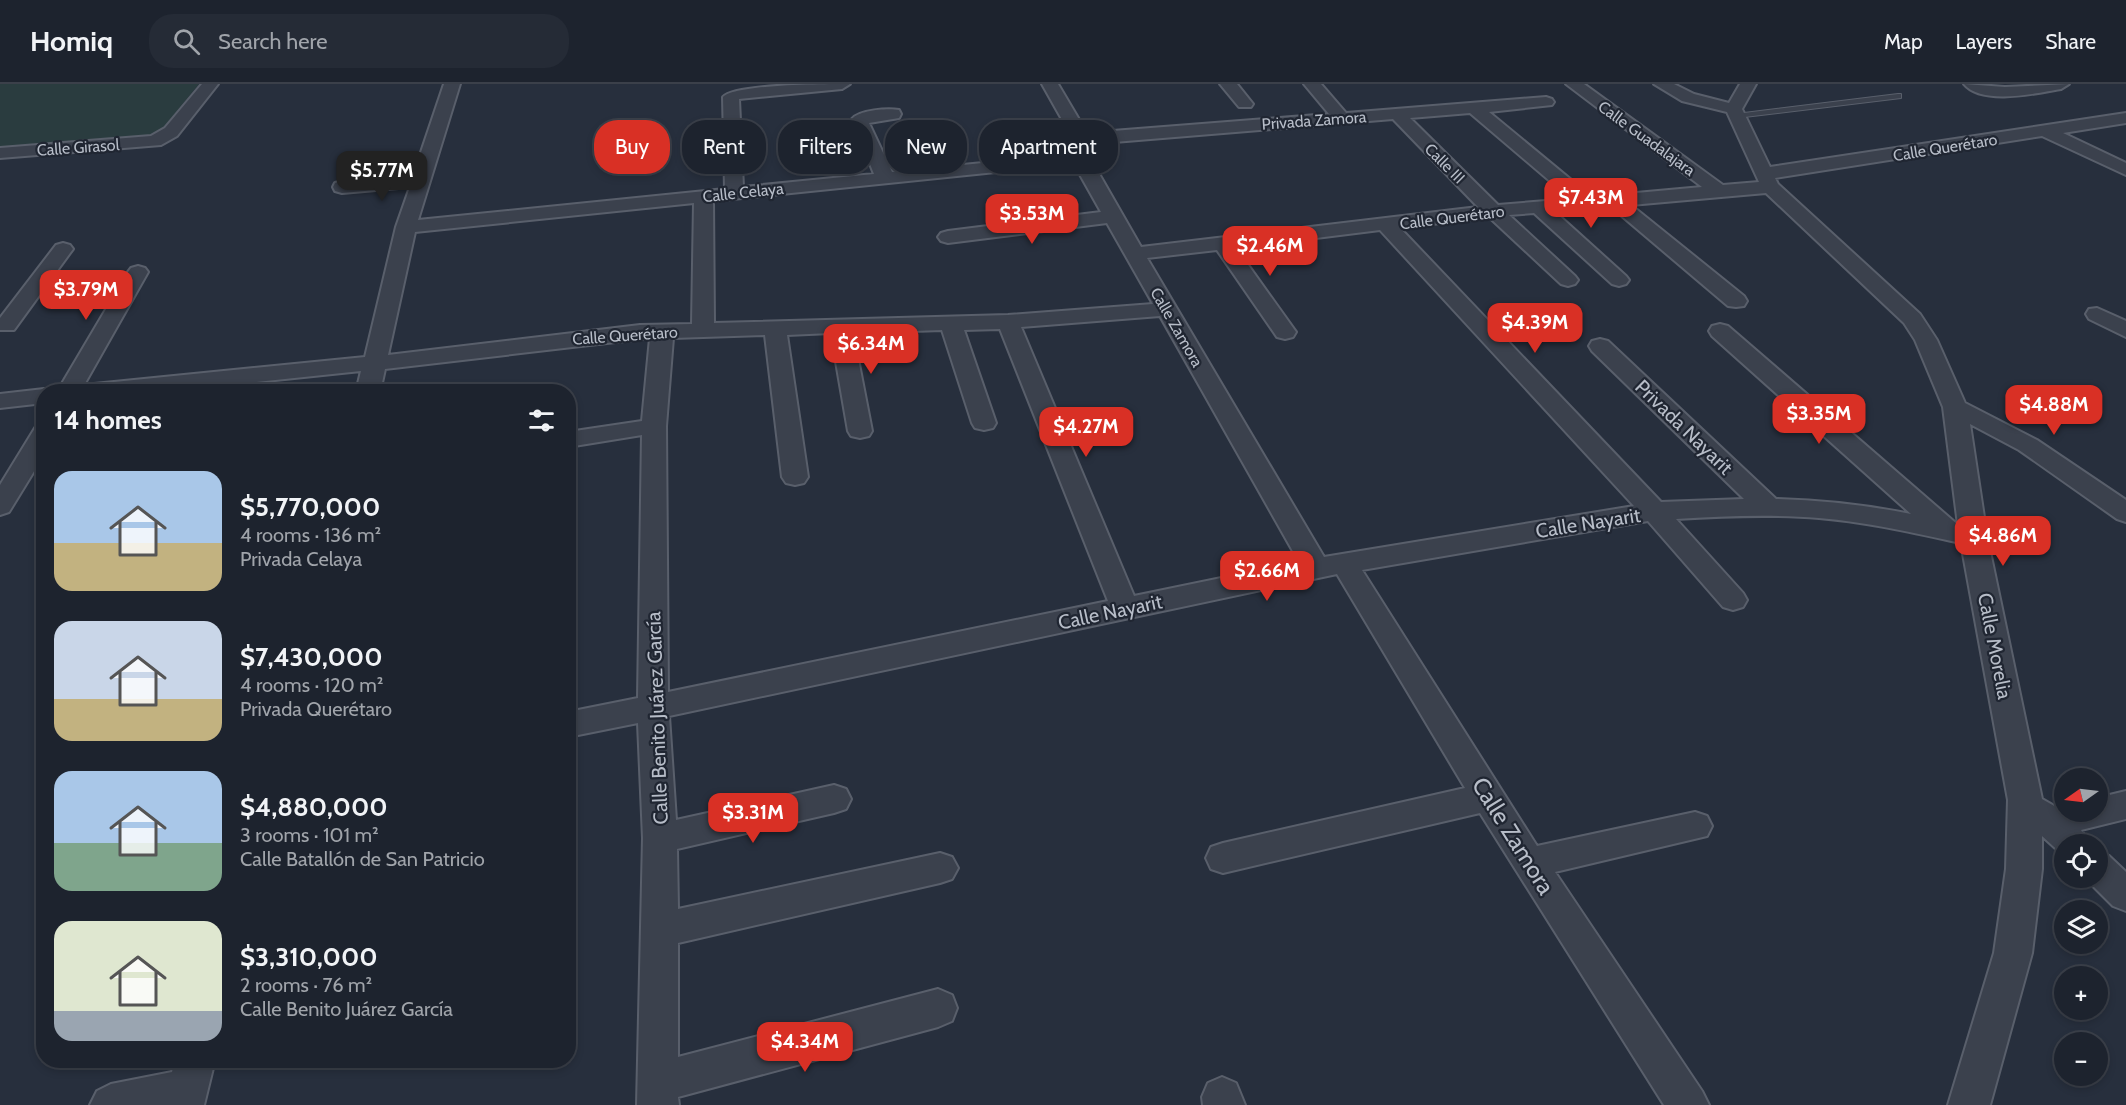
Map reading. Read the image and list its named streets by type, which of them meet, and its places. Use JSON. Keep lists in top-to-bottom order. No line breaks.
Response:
{"streets":{"street":["Privada Zamora","Calle Guadalajara","Calle Girasol","Calle Querétaro","Calle III","Calle Celaya","Calle Zamora","Privada Nayarit","Calle Nayarit","Calle Morelia","Calle Benito Juárez García"]},"crossings":[["Privada Zamora","Calle III"],["Calle Guadalajara","Calle Querétaro"],["Calle Querétaro","Calle III"],["Calle Querétaro","Calle Zamora"],["Calle Querétaro","Calle Nayarit"],["Calle Querétaro","Calle Morelia"],["Calle Querétaro","Calle Benito Juárez García"],["Calle Zamora","Calle Nayarit"],["Privada Nayarit","Calle Nayarit"],["Calle Nayarit","Calle Morelia"],["Calle Nayarit","Calle Benito Juárez García"]],"north":"left","page":{"header":"Homiq","search":"Search here","nav":["Map","Layers","Share"],"chip":["Buy","Rent","Filters","New","Apartment"],"price":["$5.77M","$7.43M","$3.53M","$2.46M","$3.79M","$4.39M","$6.34M","$4.88M","$3.35M","$4.27M","$4.86M","$2.66M","$3.31M","$4.34M"],"heading":"14 homes","list":[{"name":"$5,770,000","note":"4 rooms · 136 m² · Privada Celaya"},{"name":"$7,430,000","note":"4 rooms · 120 m² · Privada Querétaro"},{"name":"$4,880,000","note":"3 rooms · 101 m² · Calle Batallón de San Patricio"},{"name":"$3,310,000","note":"2 rooms · 76 m² · Calle Benito Juárez García"}],"map_buttons":["+","−"]}}
